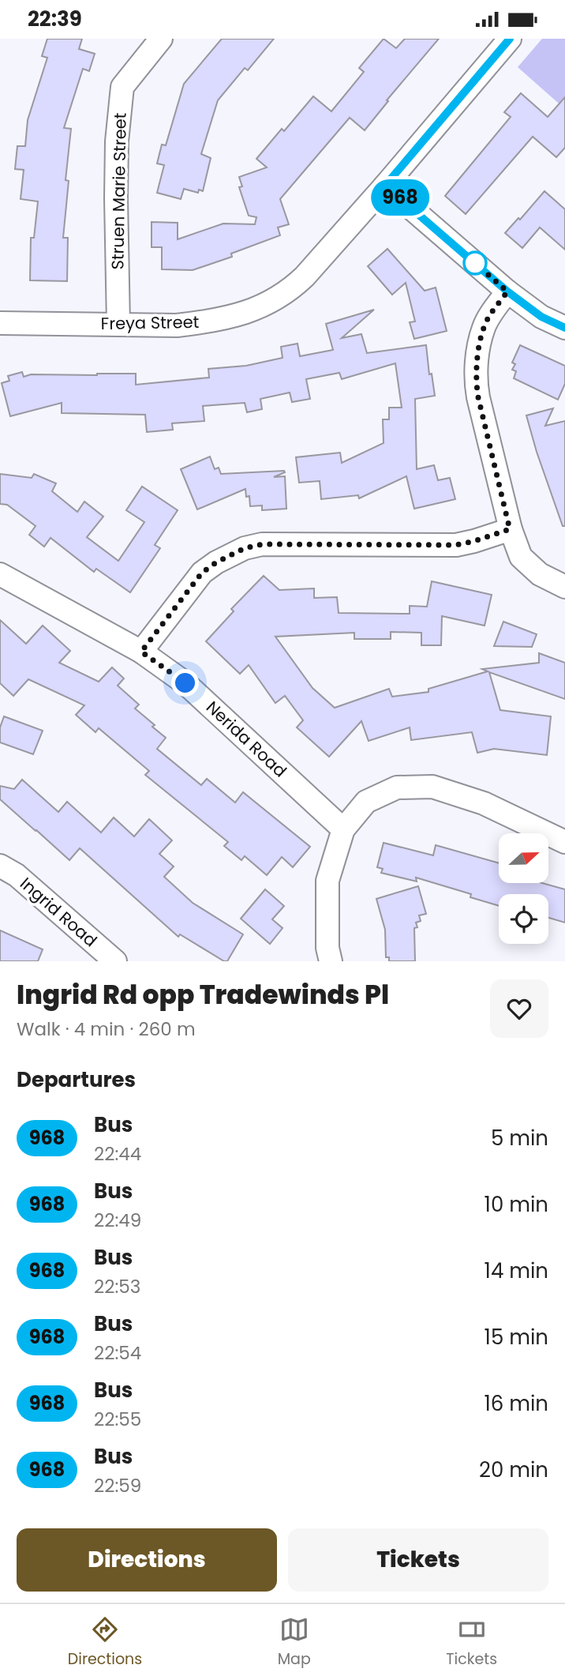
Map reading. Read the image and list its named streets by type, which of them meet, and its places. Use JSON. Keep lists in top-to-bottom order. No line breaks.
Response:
{"streets":{"street":["Struen Marie Street","Freya Street","Nerida Road","Ingrid Road"]},"crossings":[["Struen Marie Street","Freya Street"]],"lines":["bus line 968"],"north":"right","page":{"status":"22:39","on_map":"968","heading":[["Ingrid Rd opp Tradewinds Pl","Walk · 4 min · 260 m"],"Departures"],"list":[{"mark":"968","name":"Bus","note":"22:44","value":"5 min"},{"mark":"968","name":"Bus","note":"22:49","value":"10 min"},{"mark":"968","name":"Bus","note":"22:53","value":"14 min"},{"mark":"968","name":"Bus","note":"22:54","value":"15 min"},{"mark":"968","name":"Bus","note":"22:55","value":"16 min"},{"mark":"968","name":"Bus","note":"22:59","value":"20 min"}],"buttons":["Directions","Tickets"],"tabs":["Directions","Map","Tickets"]}}
